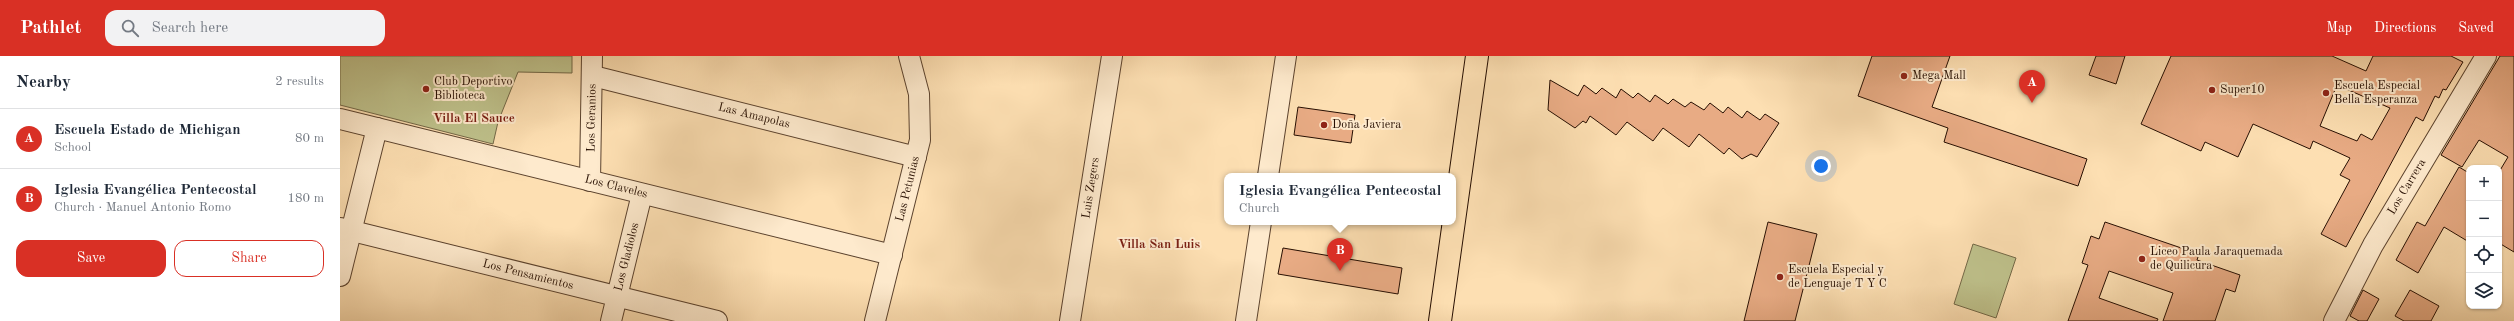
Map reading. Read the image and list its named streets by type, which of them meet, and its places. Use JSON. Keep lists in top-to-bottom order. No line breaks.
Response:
{"streets":{"street":["Las Amapolas","Los Geranios","Los Claveles","Los Carrera","Luis Zegers","Las Petunias","Los Gladiolos","Los Pensamientos"]},"crossings":[["Las Amapolas","Los Geranios"],["Las Amapolas","Las Petunias"],["Los Geranios","Los Claveles"],["Los Claveles","Las Petunias"],["Los Claveles","Los Gladiolos"],["Los Gladiolos","Los Pensamientos"]],"districts":["Villa El Sauce","Villa San Luis"],"places":["Mega Mall","Club Deportivo Biblioteca","Super10","Escuela Especial Bella Esperanza","Doña Javiera","Liceo Paula Jaraquemada de Quilicura","Escuela Especial y de Lenguaje T Y C"],"page":{"header":"Pathlet","search":"Search here","nav":["Map","Directions","Saved"],"heading":["Nearby","2 results"],"pins":["A","B"],"list":[{"mark":"A","name":"Escuela Estado de Michigan","note":"School","value":"80 m"},{"mark":"B","name":"Iglesia Evangélica Pentecostal","note":"Church · Manuel Antonio Romo","value":"180 m"}],"map_buttons":["+","−"],"popup":["Iglesia Evangélica Pentecostal","Church"],"buttons":["Save","Share"]}}
